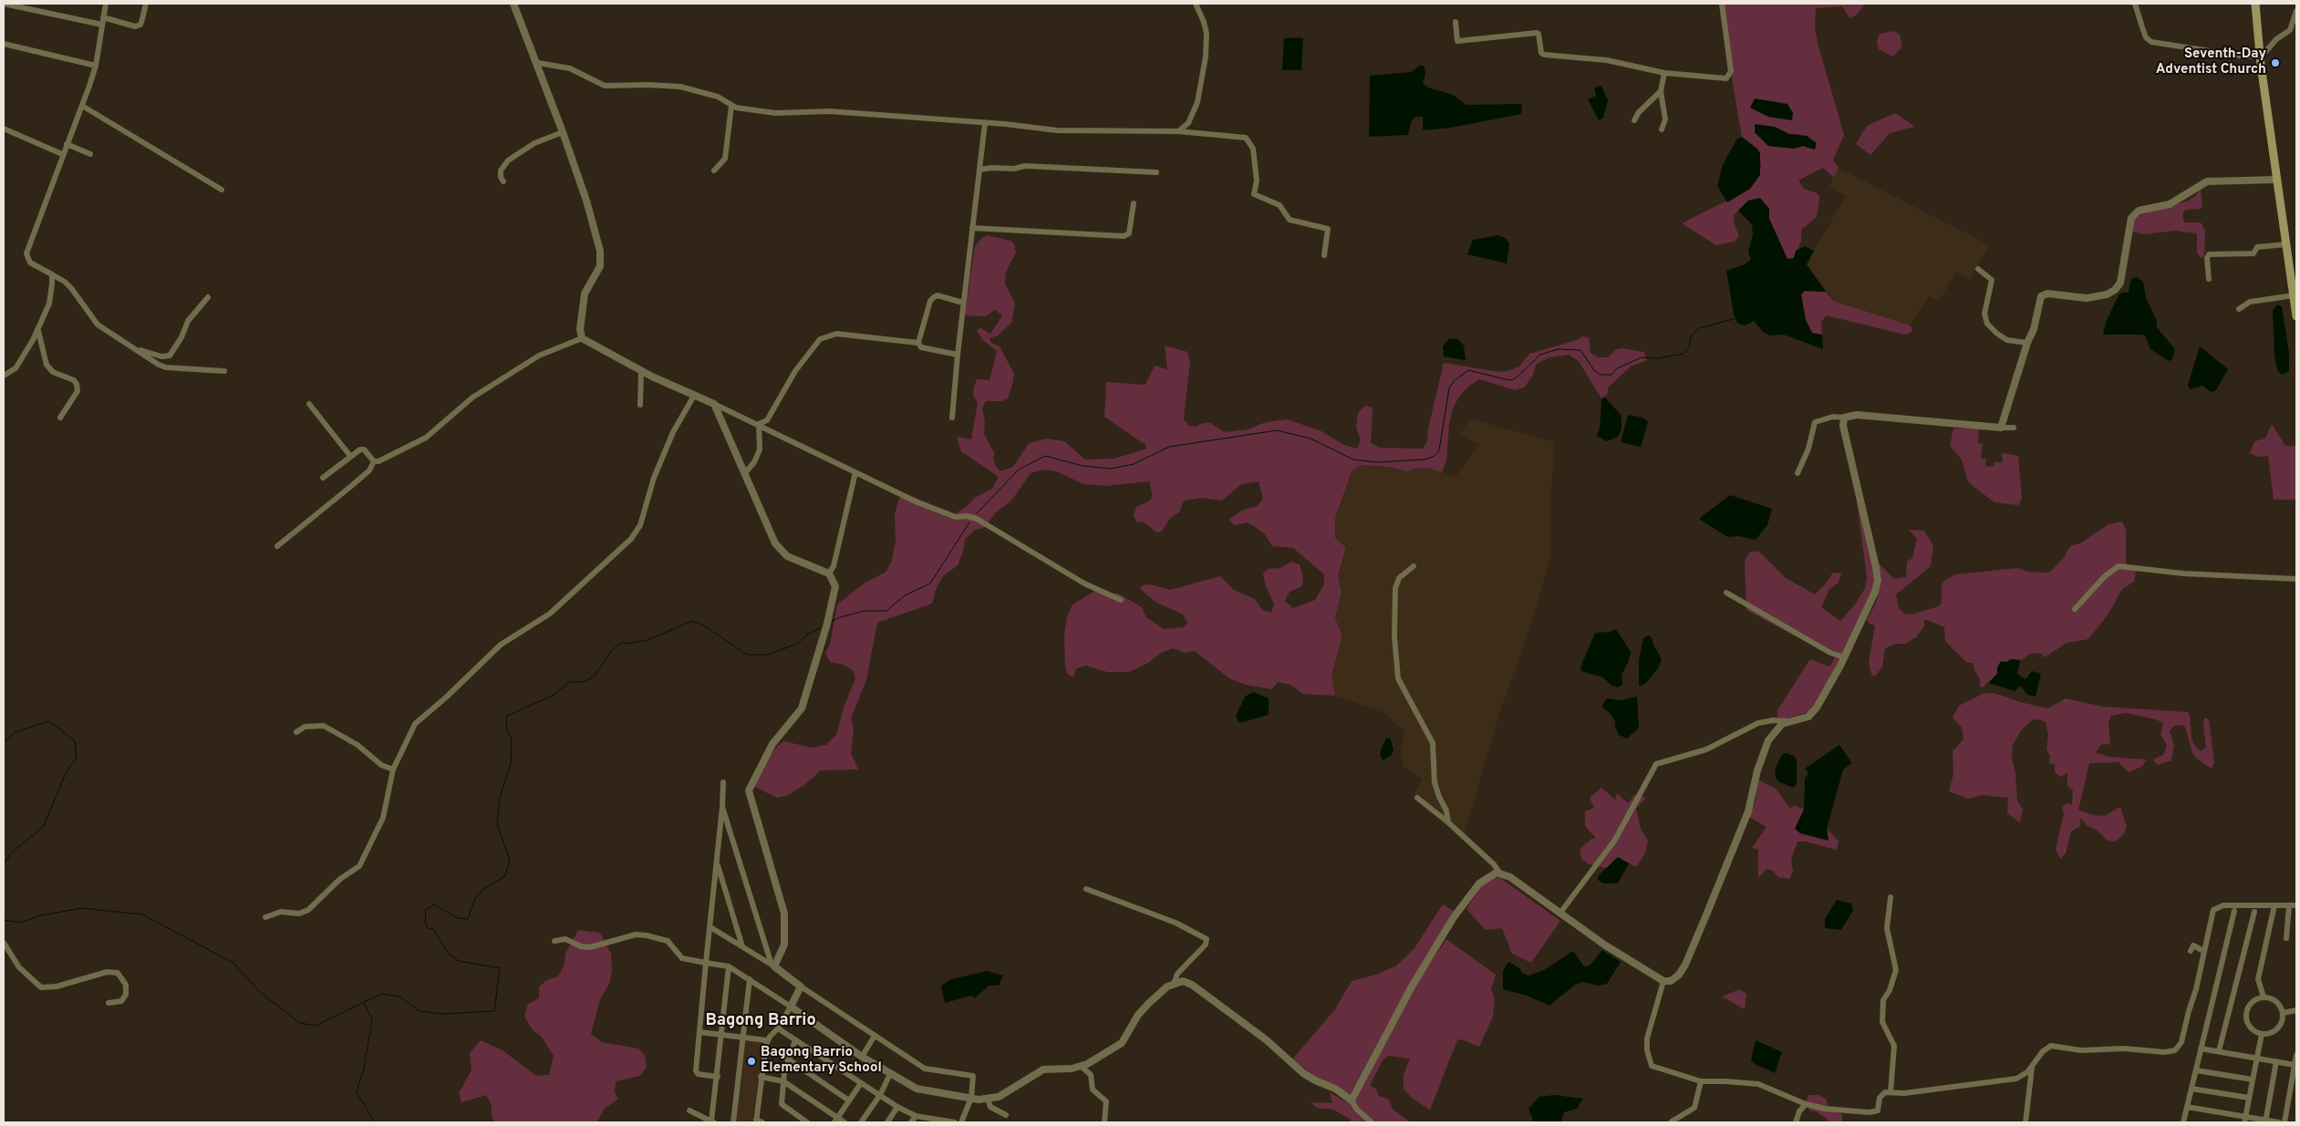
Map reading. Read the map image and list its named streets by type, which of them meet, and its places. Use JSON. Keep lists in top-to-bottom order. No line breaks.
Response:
{"districts":["Bagong Barrio"],"places":["Seventh-Day Adventist Church","Bagong Barrio Elementary School"]}
